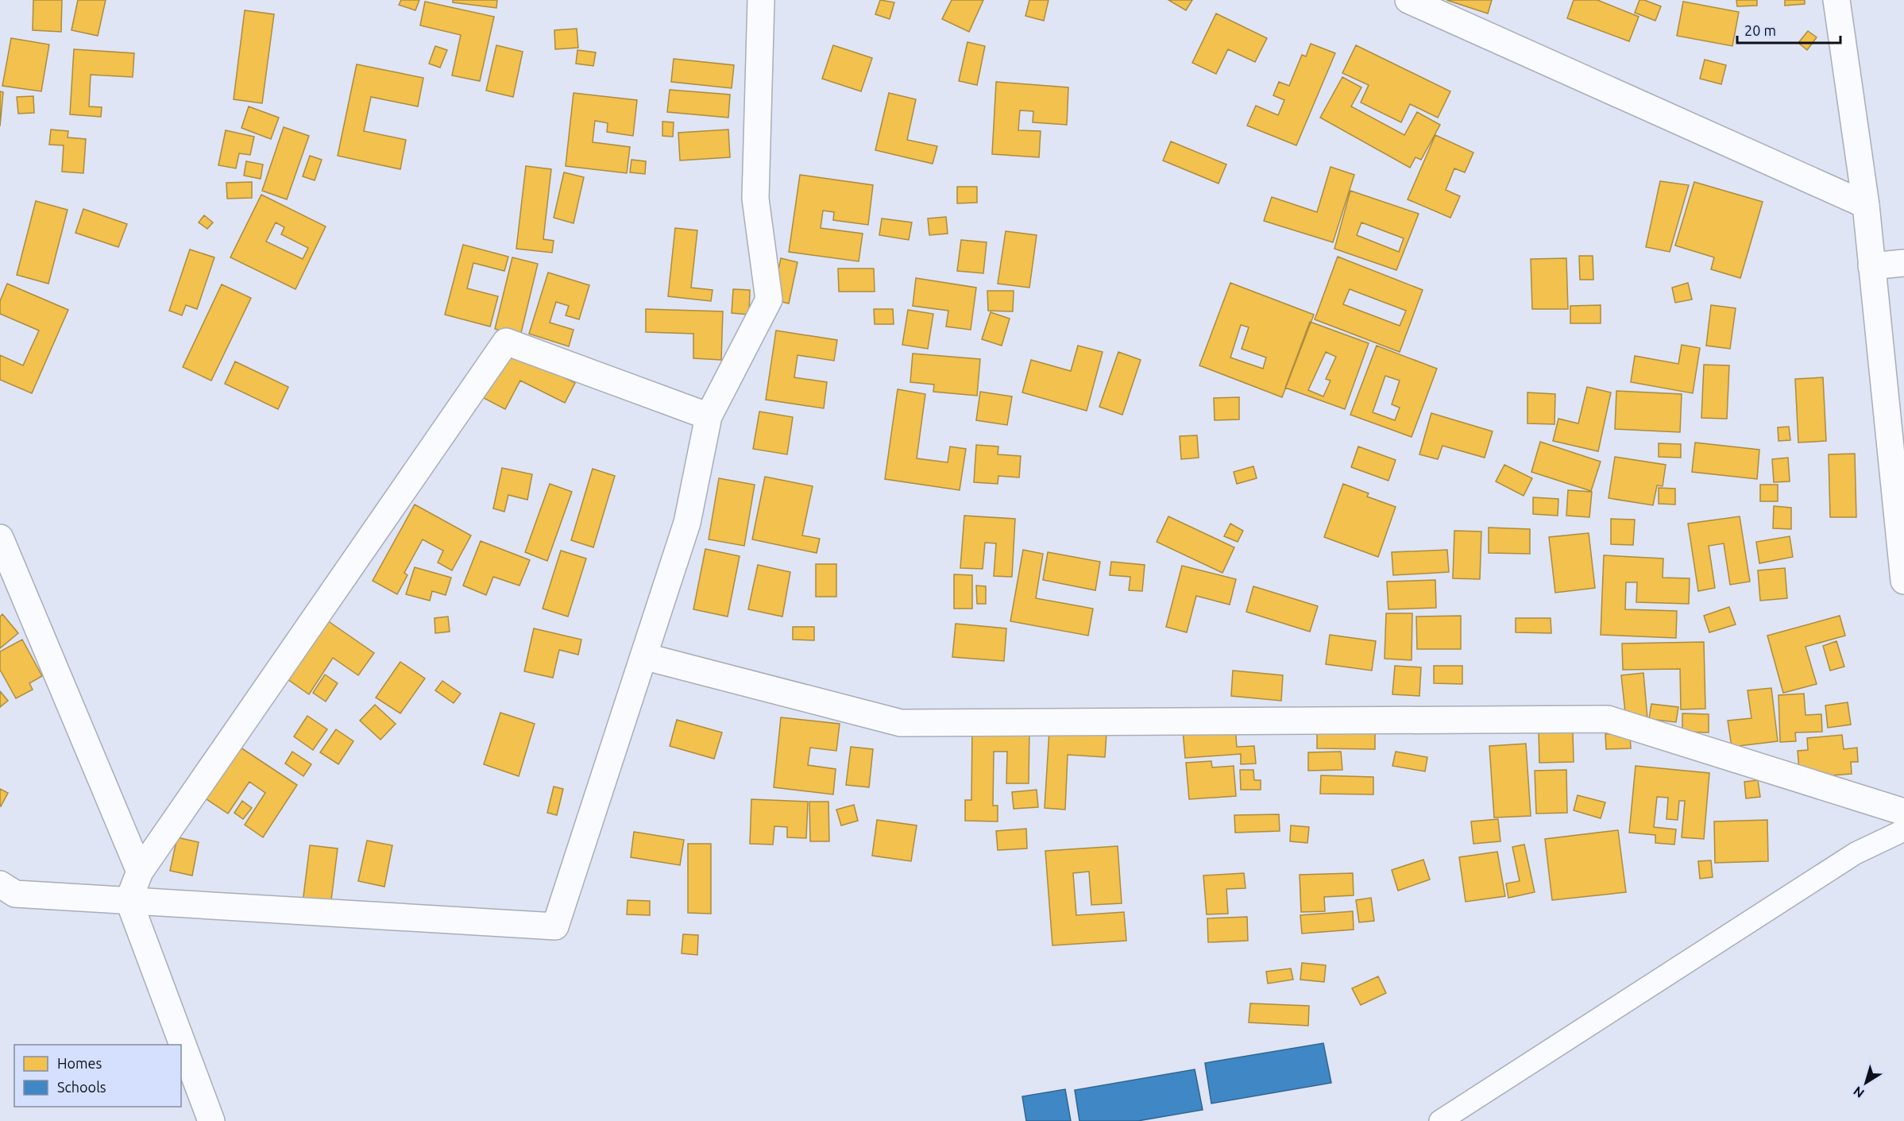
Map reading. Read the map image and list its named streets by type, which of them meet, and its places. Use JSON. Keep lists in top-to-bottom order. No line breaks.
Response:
{"legend":["Homes","Schools"],"scale_bar":"20 m","north":"bottom left"}
